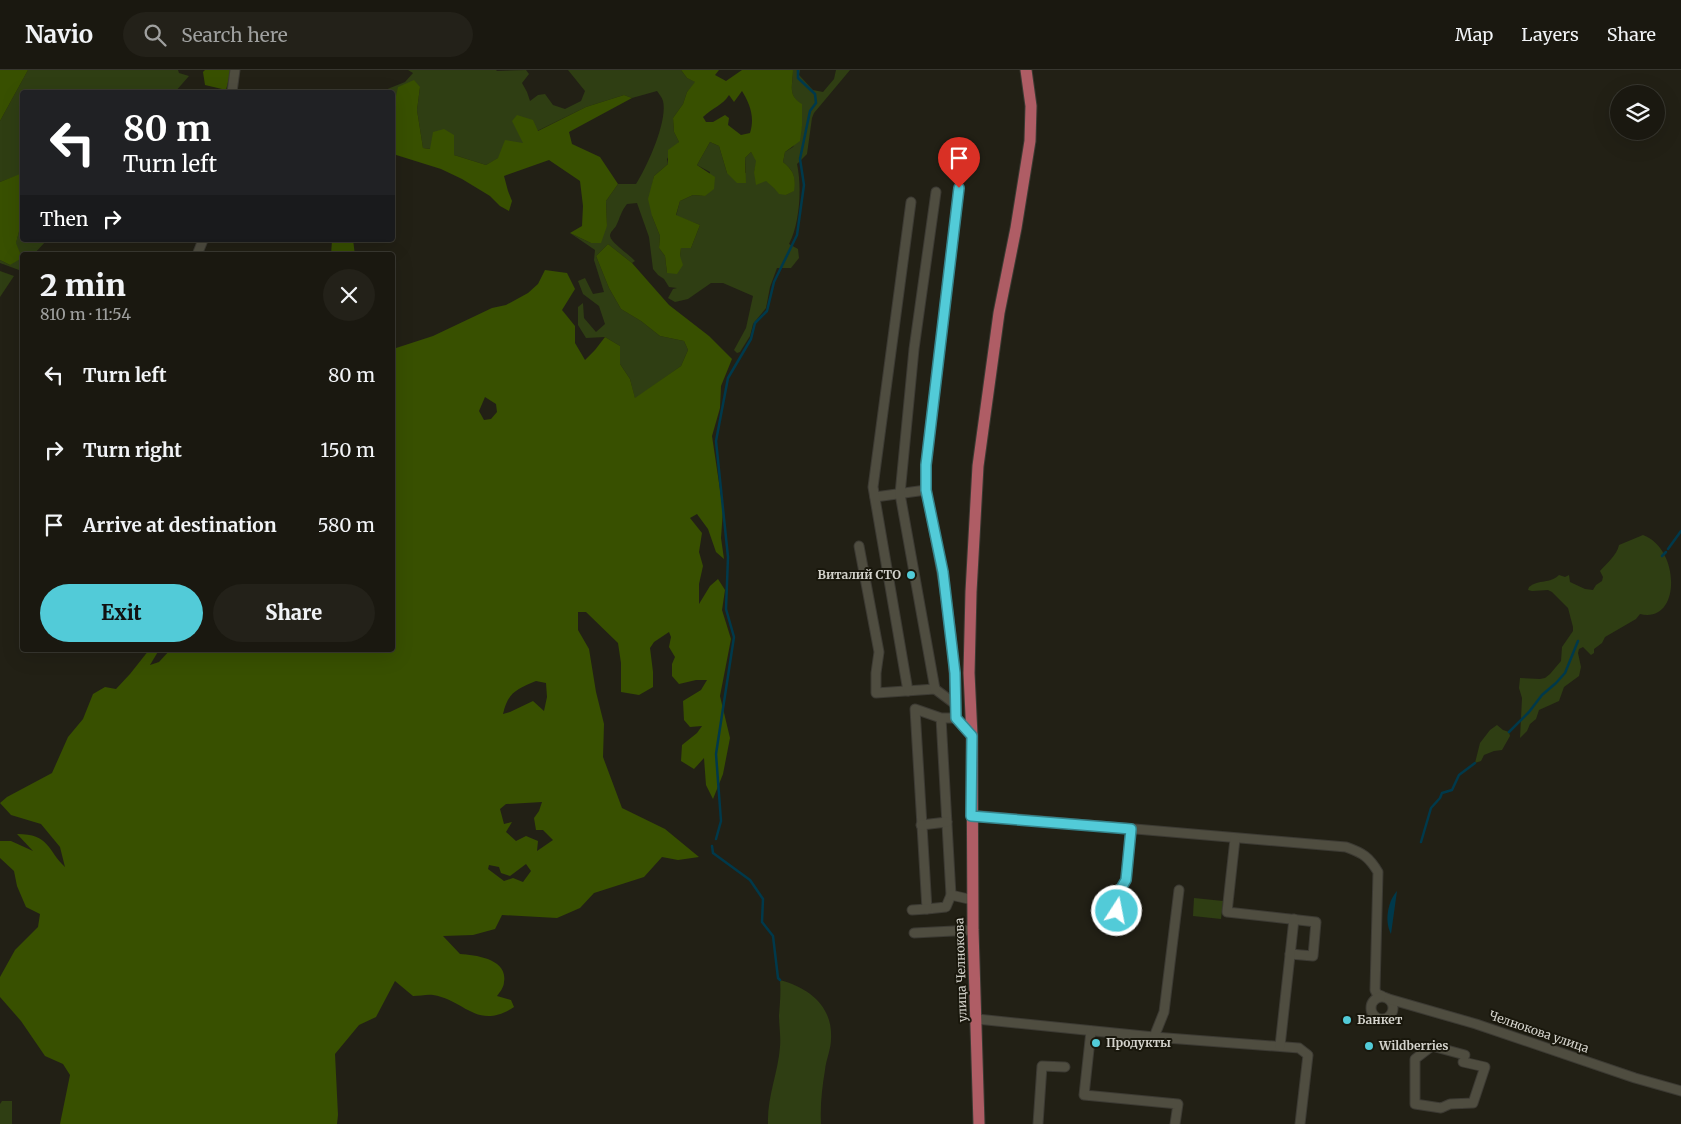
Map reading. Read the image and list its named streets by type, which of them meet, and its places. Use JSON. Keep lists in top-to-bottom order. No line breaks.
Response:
{"streets":{"main road":["улица Челнокова"],"street":["Челнокова улица"]},"places":["Виталий СТО","Банкет","Продукты","Wildberries"],"page":{"header":"Navio","search":"Search here","nav":["Map","Layers","Share"],"turn":["80 m","Turn left"],"then":"Then","heading":["2 min","810 m · 11:54"],"list":[{"name":"Turn left","value":"80 m"},{"name":"Turn right","value":"150 m"},{"name":"Arrive at destination","value":"580 m"}],"buttons":["Exit","Share"]}}
